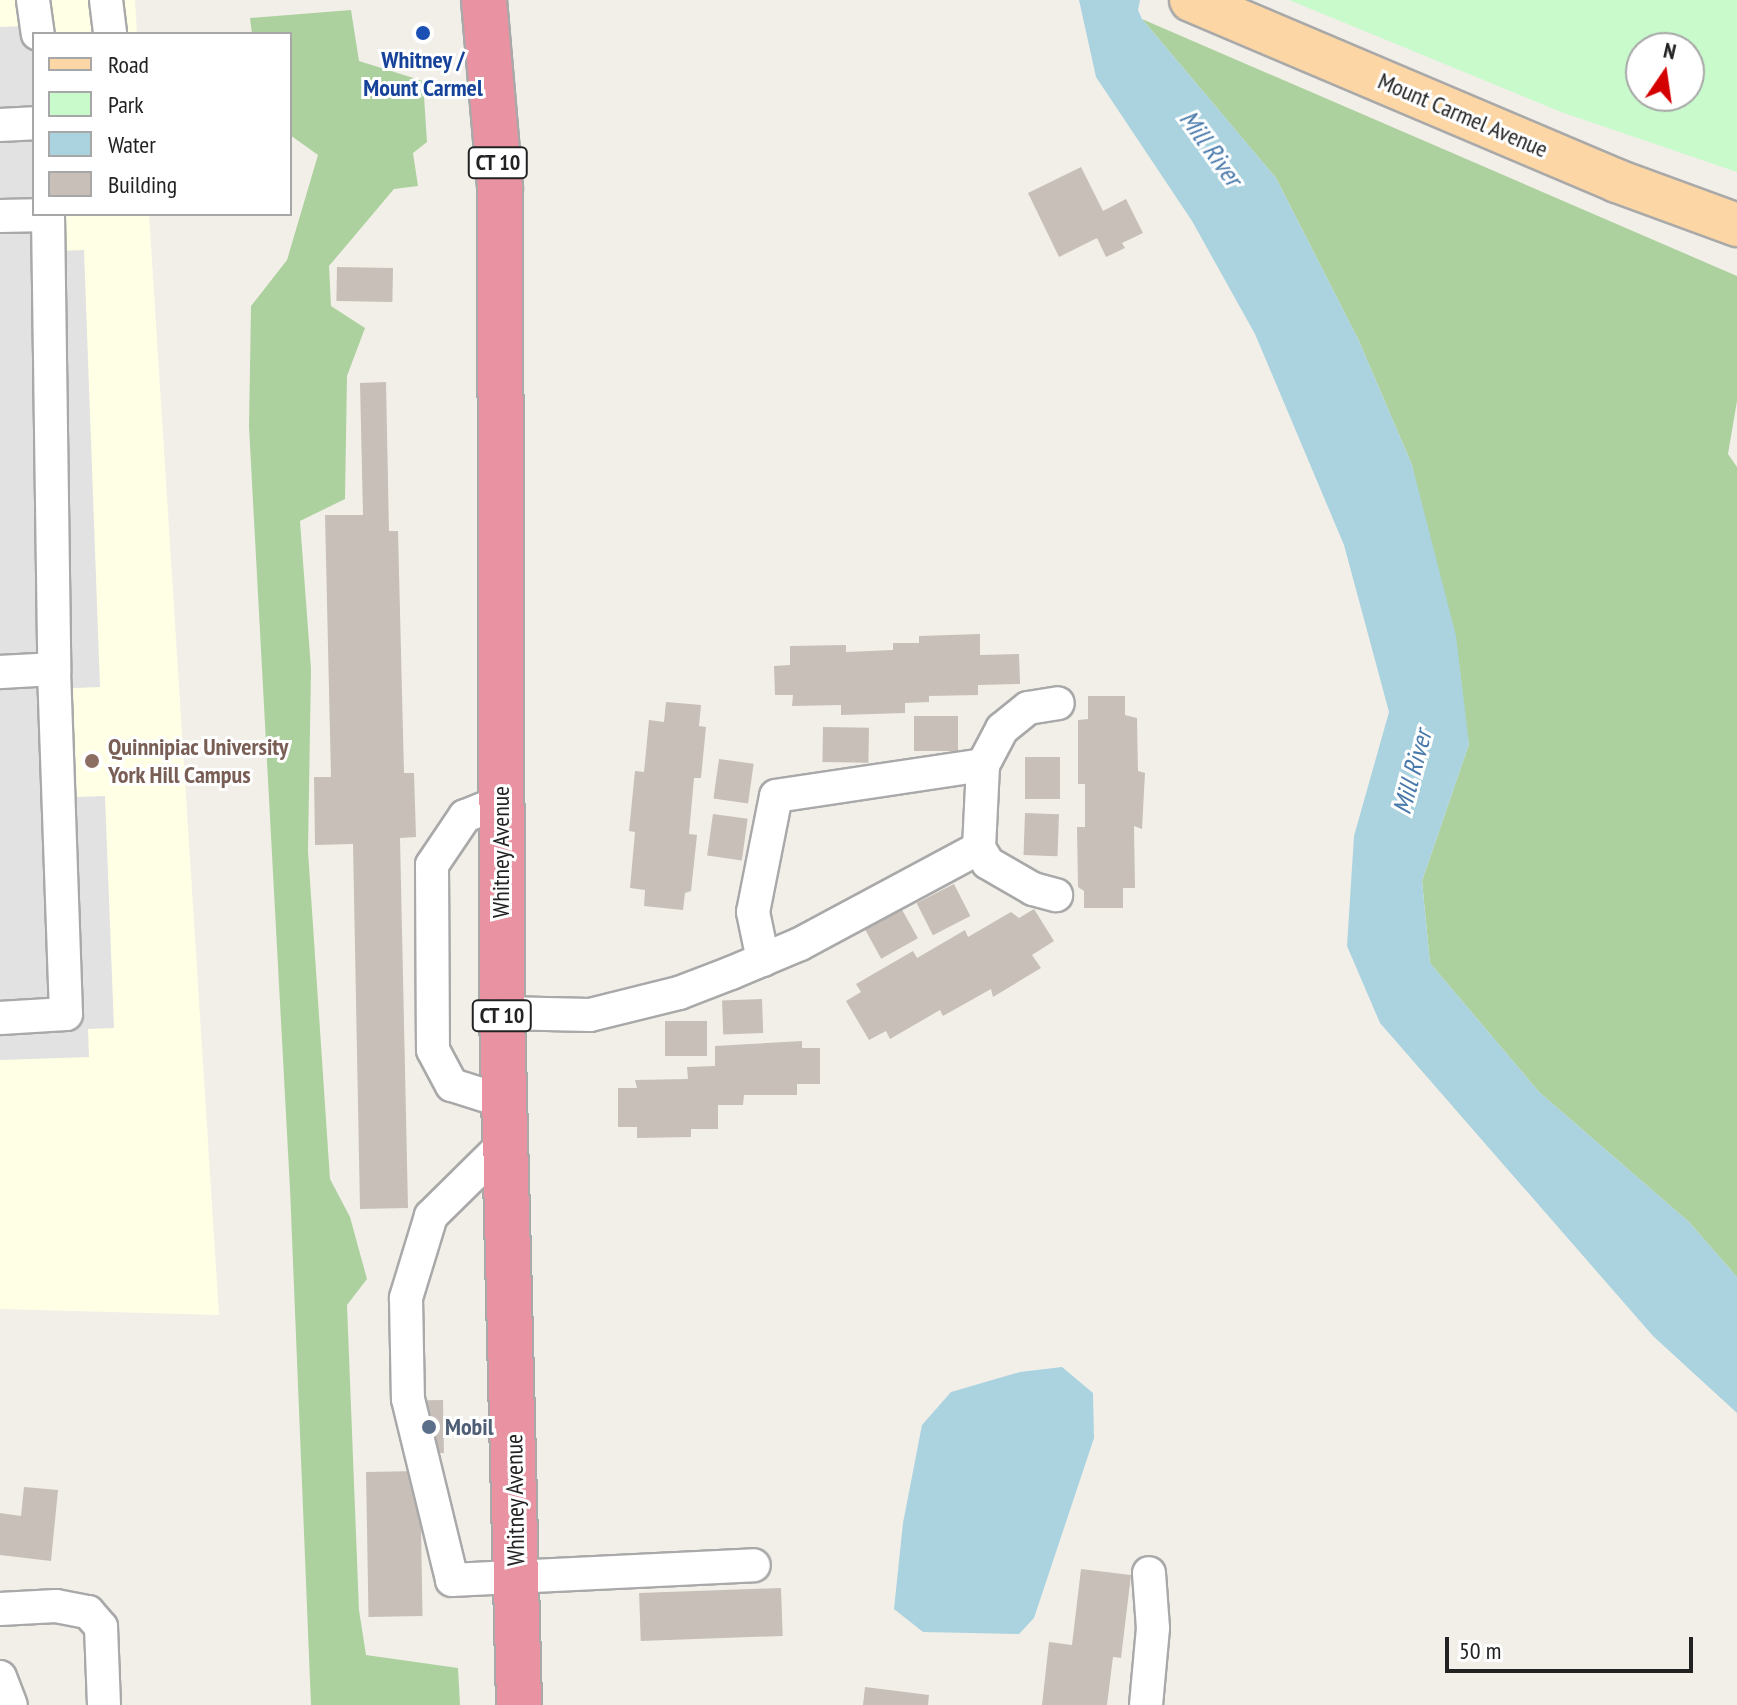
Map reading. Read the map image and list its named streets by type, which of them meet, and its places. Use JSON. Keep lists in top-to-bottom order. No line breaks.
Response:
{"streets":{"highway":["CT 10","Whitney Avenue"],"main road":["Mount Carmel Avenue"]},"water":["Mill River"],"places":["Whitney / Mount Carmel","Quinnipiac University York Hill Campus","Mobil"],"legend":["Road","Park","Water","Building"],"scale_bar":"50 m","north":"top"}
